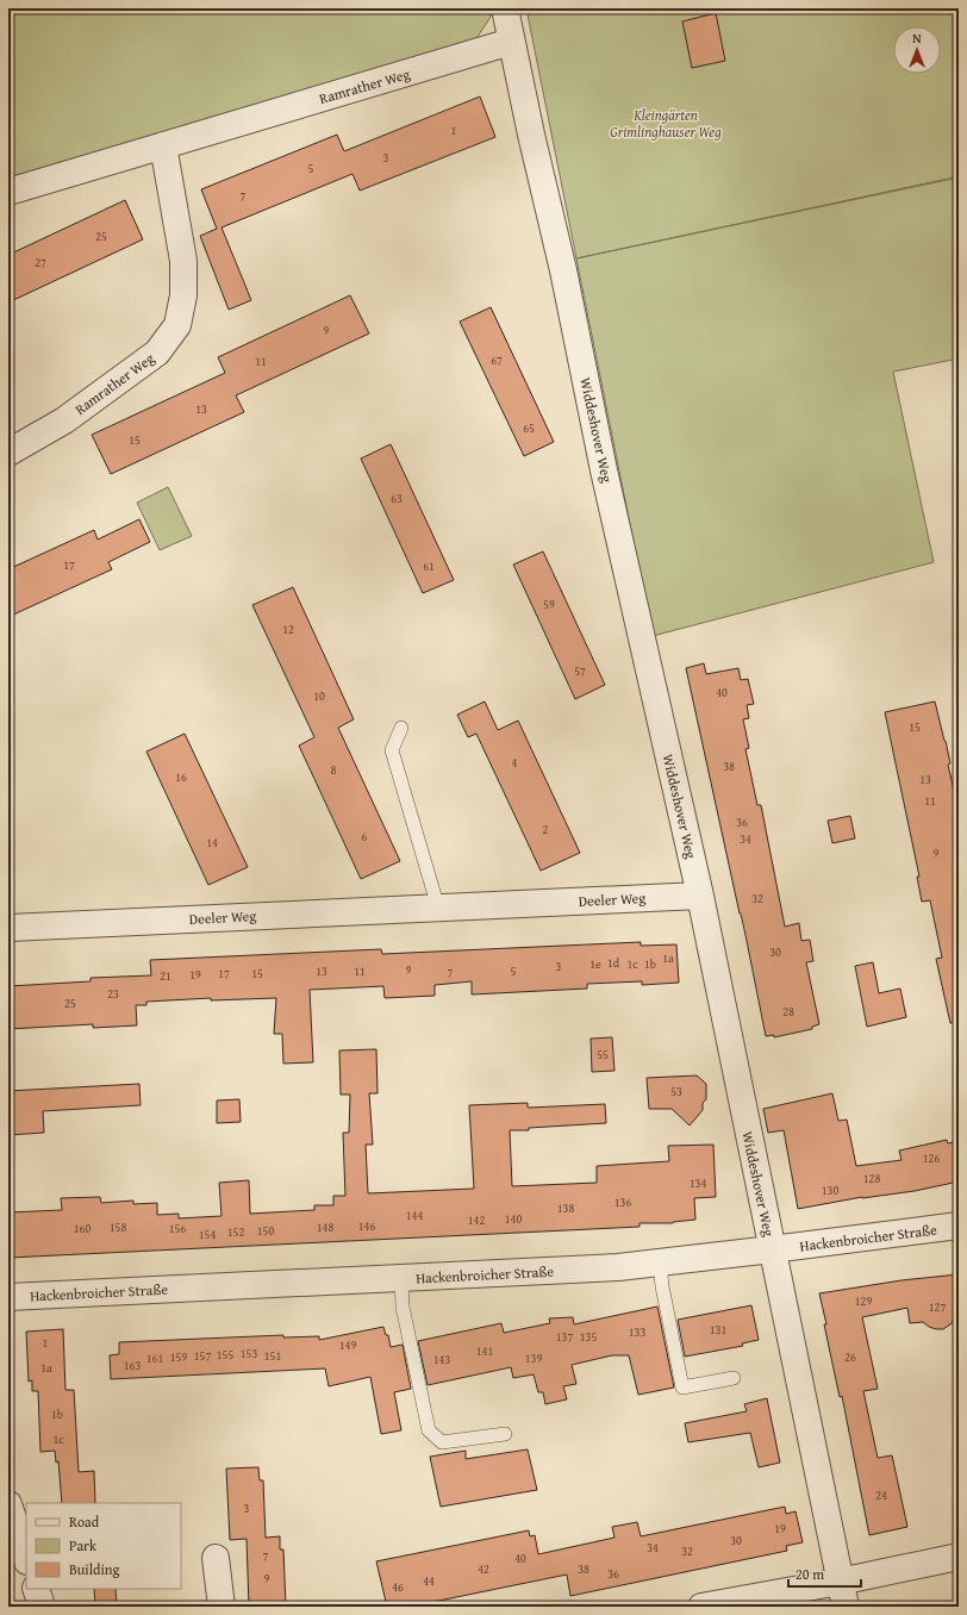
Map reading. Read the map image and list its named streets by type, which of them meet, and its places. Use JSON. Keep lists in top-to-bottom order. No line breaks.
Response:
{"streets":{"street":["Ramrather Weg","Widdeshover Weg","Deeler Weg","Hackenbroicher Straße"]},"crossings":[["Ramrather Weg","Widdeshover Weg"],["Widdeshover Weg","Deeler Weg"],["Widdeshover Weg","Hackenbroicher Straße"]],"parks":["Kleingärten Grimlinghauser Weg"],"house_numbers":["1","3","5","7","25","27","9","67","11","13","65","15","63","17","61","59","12","57","40","10","15","4","38","8","16","13","11","36","2","6","34","14","9","32","30","1a","1d","1e","1c","1b","3","9","13","11","5","7","17","15","19","21","23","25","28","55","53","126","128","134","130","136","138","144","140","142","146","158","148","160","156","150","152","154","129","127","131","133","137","135","1","149","141","153","155","157","151","159","26","161","139","143","163","1a","1b","1c","24","3","19","30","34","32","7","40","42","38","36","9","44","46"],"legend":["Road","Park","Building"],"scale_bar":"20 m","north":"top"}
